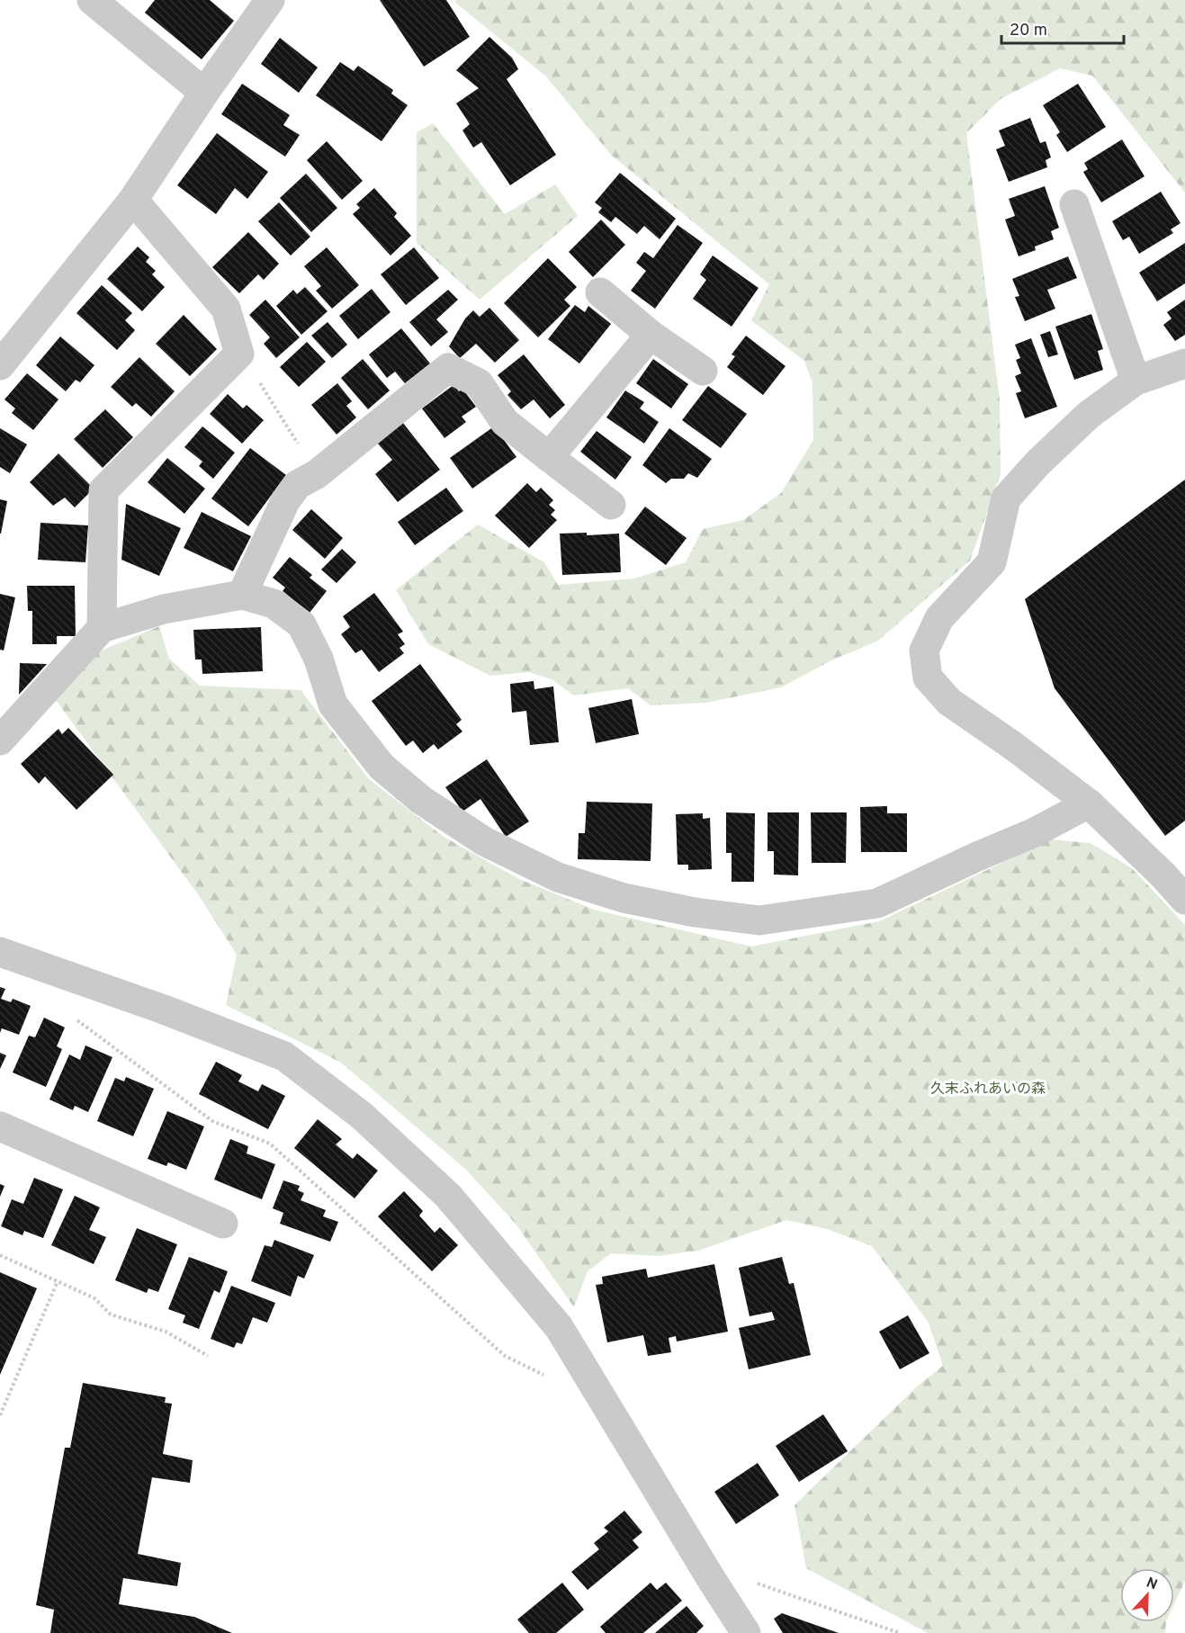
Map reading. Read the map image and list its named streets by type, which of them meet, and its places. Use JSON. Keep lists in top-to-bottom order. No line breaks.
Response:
{"parks":["久末ふれあいの森"],"scale_bar":"20 m","north":"top"}
